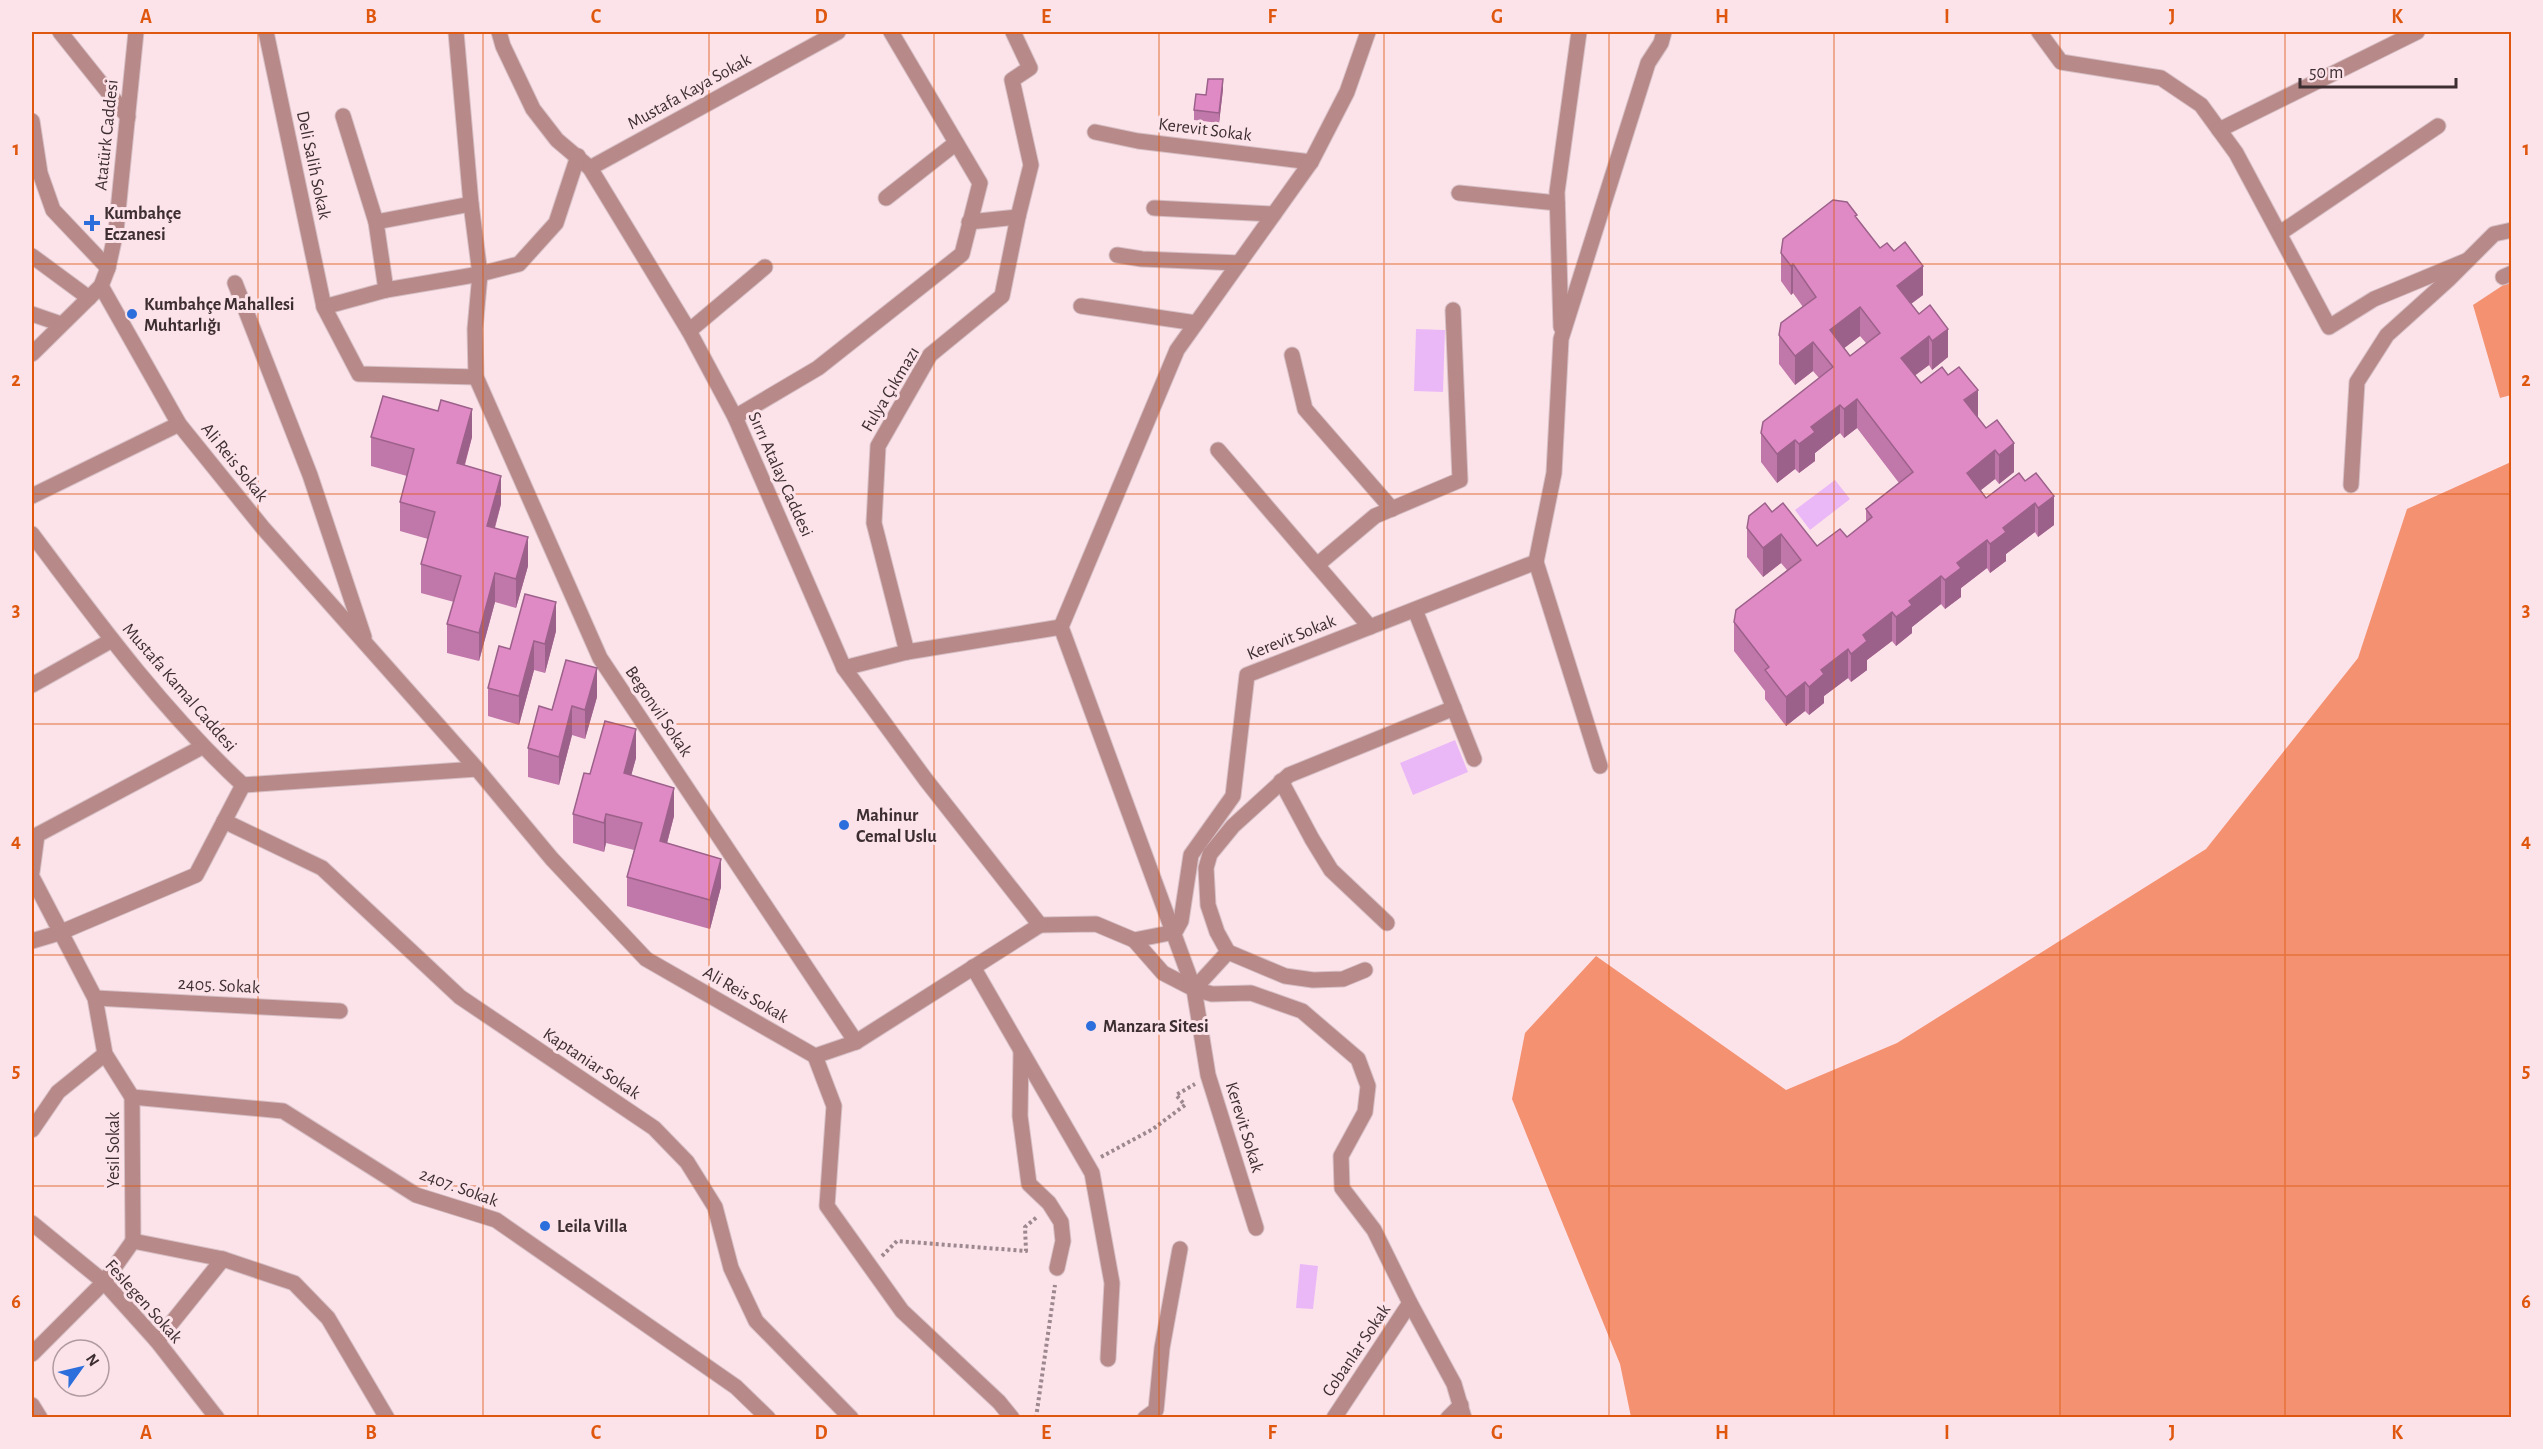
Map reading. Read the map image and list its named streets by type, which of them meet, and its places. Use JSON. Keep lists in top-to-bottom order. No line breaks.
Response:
{"streets":{"street":["Mustafa Kaya Sokak","Kerevit Sokak","Atatürk Caddesi","Deli Salih Sokak","Fulya Çıkmazı","Ali Reis Sokak","Sırrı Atalay Caddesi","Mustafa Kamal Caddesi","Begonvil Sokak","2405. Sokak","Kaptaniar Sokak","Yesil Sokak","2407. Sokak","Feslegen Sokak","Cobanlar Sokak"]},"crossings":[["Mustafa Kaya Sokak","Sırrı Atalay Caddesi"],["Atatürk Caddesi","Ali Reis Sokak"],["Deli Salih Sokak","Begonvil Sokak"],["2405. Sokak","Yesil Sokak"],["Yesil Sokak","2407. Sokak"]],"places":{"health":["Kumbahçe Eczanesi"],"other":["Kumbahçe Mahallesi Muhtarlığı","Mahinur Cemal Uslu","Manzara Sitesi","Leila Villa"]},"scale_bar":"50 m","north":"top right","grid":{"columns":["A","B","C","D","E","F","G","H","I","J","K"],"rows":["1","2","3","4","5","6"]}}
